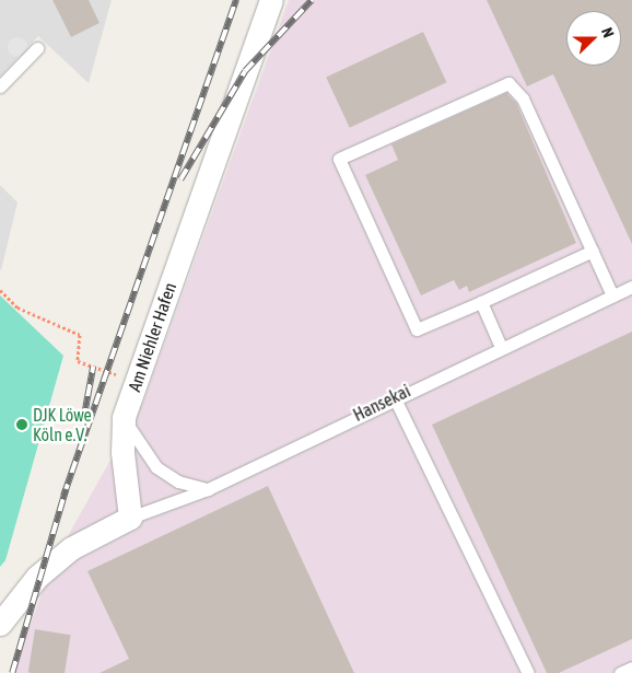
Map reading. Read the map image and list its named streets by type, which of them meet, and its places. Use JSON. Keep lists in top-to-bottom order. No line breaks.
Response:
{"streets":{"street":["Am Niehler Hafen"],"lane":["Hansekai"]},"crossings":[["Am Niehler Hafen","Hansekai"]],"places":["DJK Löwe Köln e.V."],"north":"right"}
